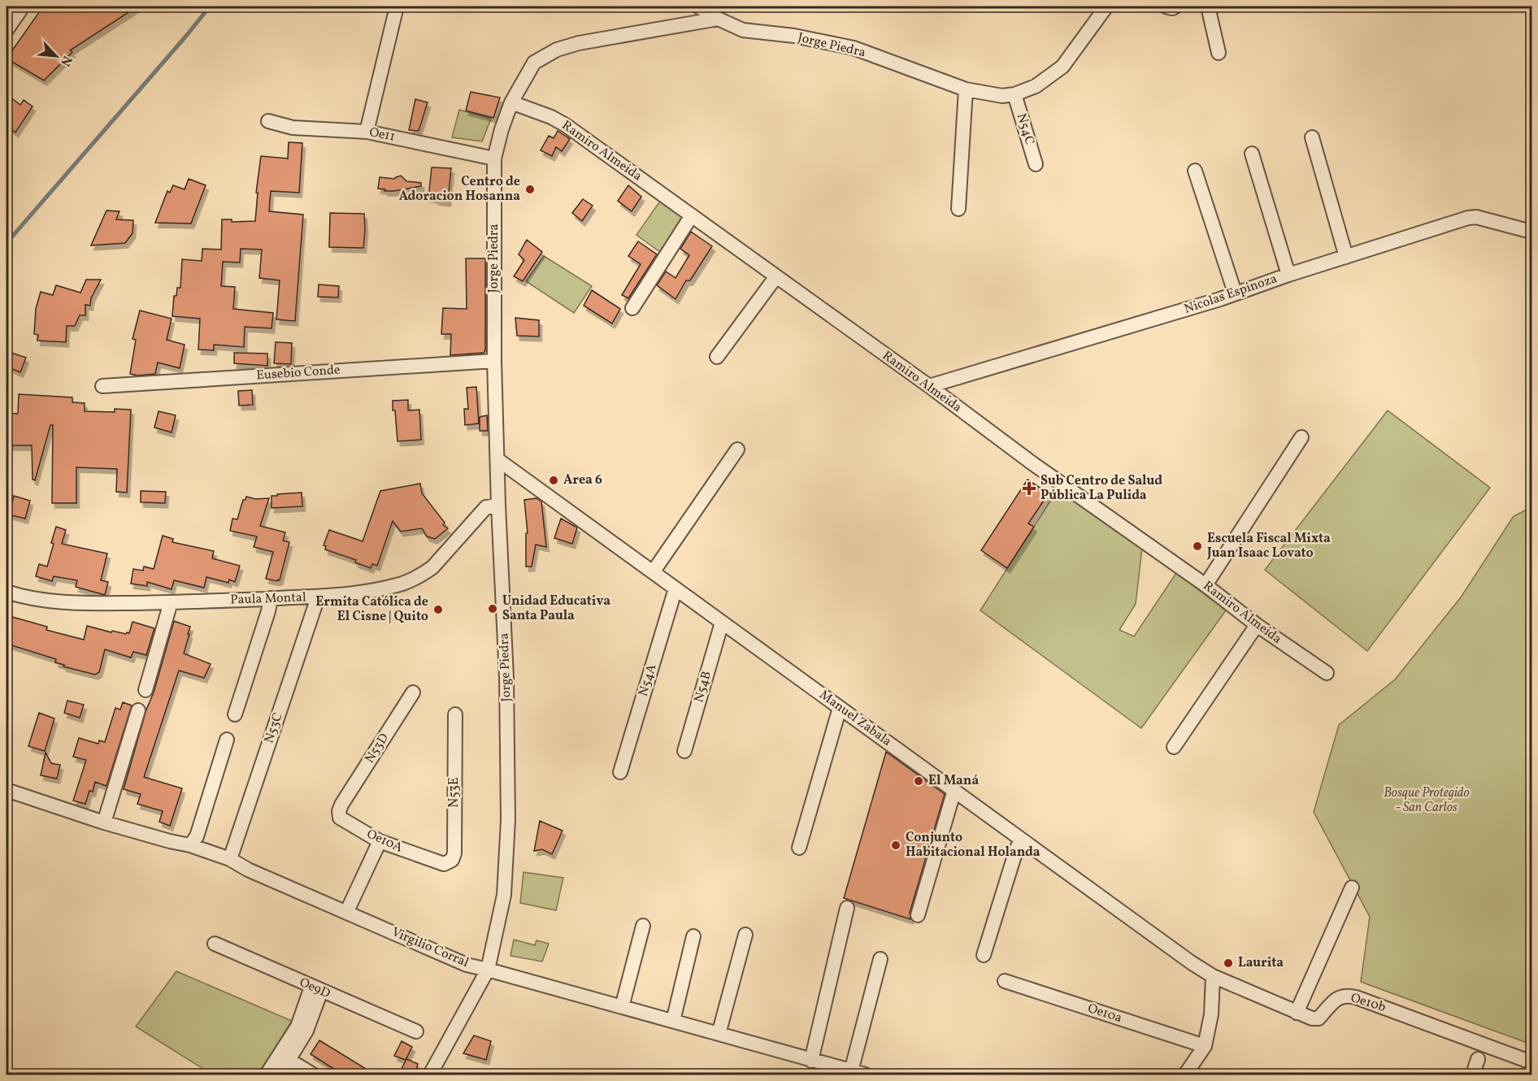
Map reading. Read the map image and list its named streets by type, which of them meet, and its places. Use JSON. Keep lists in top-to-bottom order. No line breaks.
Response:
{"streets":{"street":["Jorge Piedra","N54C","Oe11","Ramiro Almeida","Nicolas Espinoza","Eusebio Conde","Paula Montal","N54A","N54B","Manuel Zabala","N53C","N53D","N53E","Oe10A","Virgilio Corral","Oe9D","Oe10b","Oe10a"]},"crossings":[["Jorge Piedra","N54C"],["Jorge Piedra","Oe11"],["Jorge Piedra","Ramiro Almeida"],["Jorge Piedra","Eusebio Conde"],["Jorge Piedra","Paula Montal"],["Jorge Piedra","Manuel Zabala"],["Jorge Piedra","Virgilio Corral"],["Ramiro Almeida","Nicolas Espinoza"],["Paula Montal","N53C"],["N54A","Manuel Zabala"],["N54B","Manuel Zabala"],["Manuel Zabala","Oe10b"],["N53C","Virgilio Corral"],["N53D","Oe10A"],["N53E","Oe10A"]],"parks":["Bosque Protegido - San Carlos"],"places":{"other":["Centro de Adoracion Hosanna","Area 6","Escuela Fiscal Mixta Juan Isaac Lovato","Unidad Educativa Santa Paula","Ermita Católica de El Cisne | Quito","El Maná","Conjunto Habitacional Holanda","Laurita"],"health":["Sub Centro de Salud Pública La Pulida"]},"north":"bottom right"}
